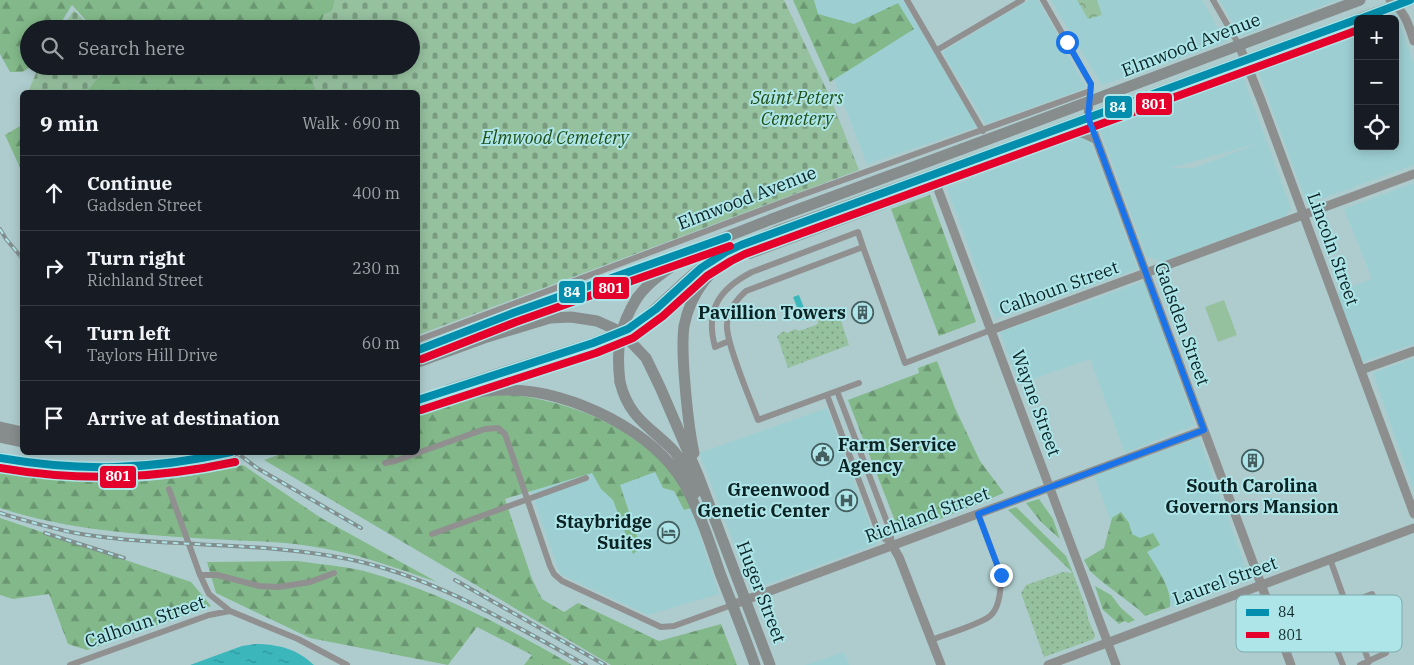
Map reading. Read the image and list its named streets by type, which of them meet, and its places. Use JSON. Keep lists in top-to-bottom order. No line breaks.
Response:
{"streets":{"highway":["Elmwood Avenue","Huger Street"],"street":["Lincoln Street","Calhoun Street","Gadsden Street","Wayne Street","Richland Street","Laurel Street"]},"crossings":[["Elmwood Avenue","Lincoln Street"],["Elmwood Avenue","Gadsden Street"],["Lincoln Street","Calhoun Street"],["Calhoun Street","Gadsden Street"],["Calhoun Street","Wayne Street"],["Gadsden Street","Richland Street"],["Gadsden Street","Laurel Street"],["Wayne Street","Richland Street"],["Wayne Street","Laurel Street"],["Richland Street","Huger Street"]],"parks":["Saint Peters Cemetery","Elmwood Cemetery"],"places":{"building":["Pavillion Towers","South Carolina Governors Mansion"],"public building":["Farm Service Agency"],"hospital":["Greenwood Genetic Center"],"hotel":["Staybridge Suites"]},"lines":["transit line 84","transit line 801"],"legend":["84","801"],"page":{"map_buttons":["+","−"],"search":"Search here","heading":["9 min","Walk · 690 m"],"list":[["Continue","Gadsden Street","400 m"],["Turn right","Richland Street","230 m"],["Turn left","Taylors Hill Drive","60 m"],"Arrive at destination"]}}
